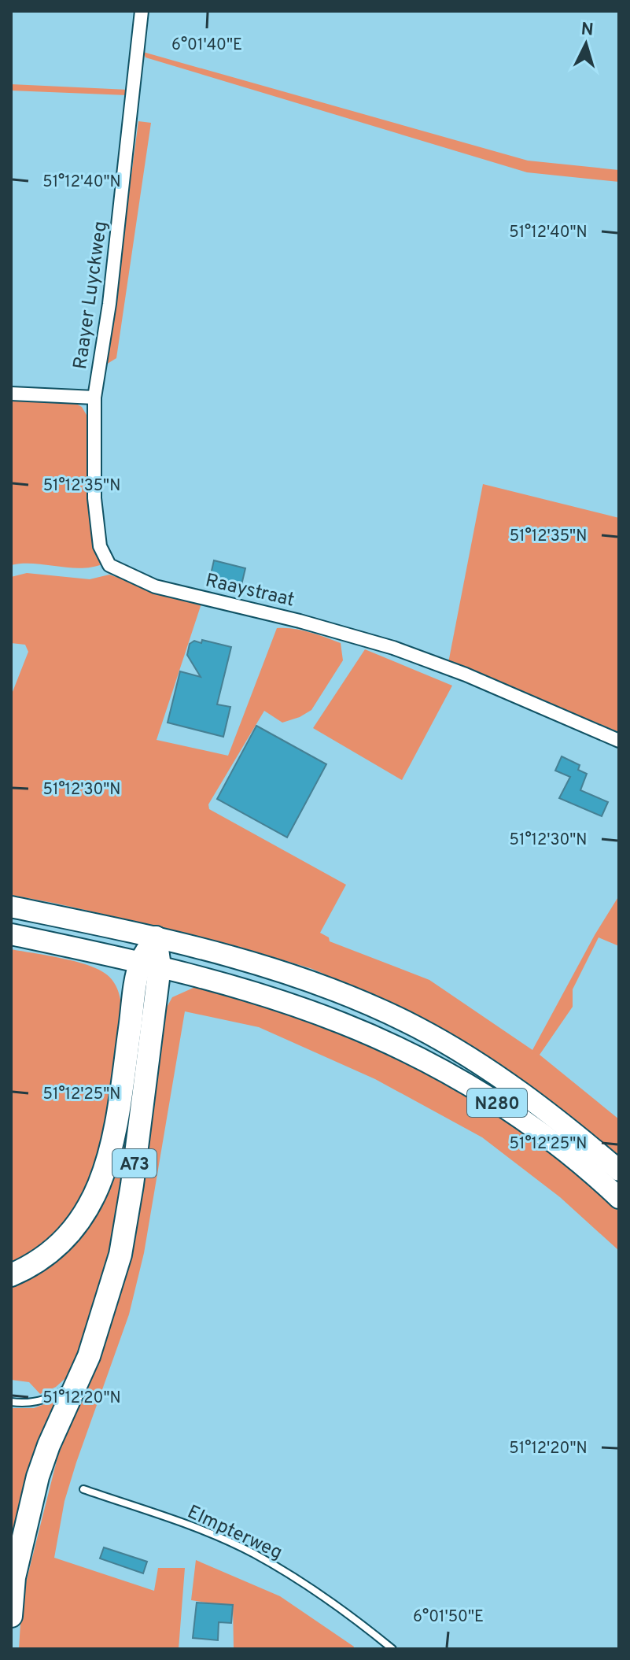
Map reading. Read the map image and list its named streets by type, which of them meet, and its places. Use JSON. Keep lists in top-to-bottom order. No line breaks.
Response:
{"streets":{"highway":["N280","A73"],"street":["Raayer Luyckweg","Raaystraat"],"lane":["Elmpterweg"]},"crossings":[["Raayer Luyckweg","Raaystraat"],["N280","A73"]],"north":"top","coordinates":["6°01'40\"E","51°12'40\"N","51°12'35\"N","51°12'30\"N","51°12'25\"N","51°12'20\"N","6°01'50\"E"]}
